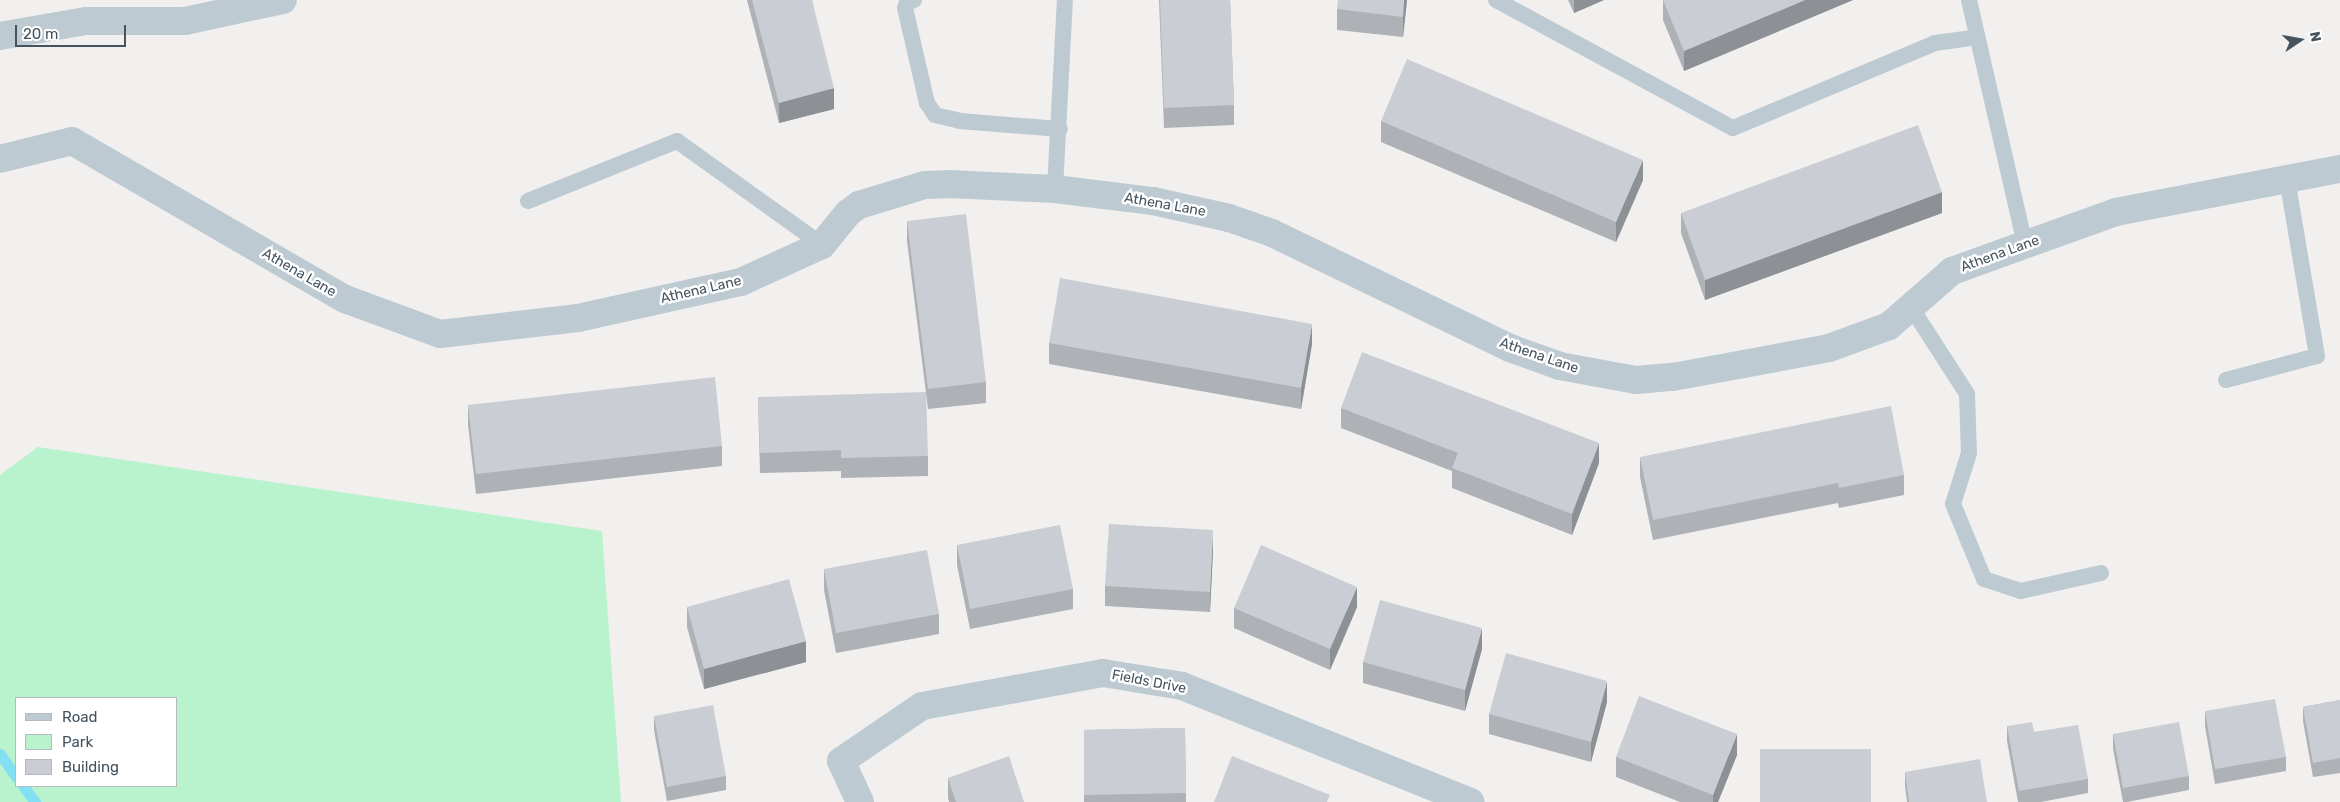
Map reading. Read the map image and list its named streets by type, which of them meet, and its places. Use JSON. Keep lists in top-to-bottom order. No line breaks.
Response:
{"streets":{"street":["Athena Lane","Fields Drive"]},"legend":["Road","Park","Building"],"scale_bar":"20 m","north":"right"}
